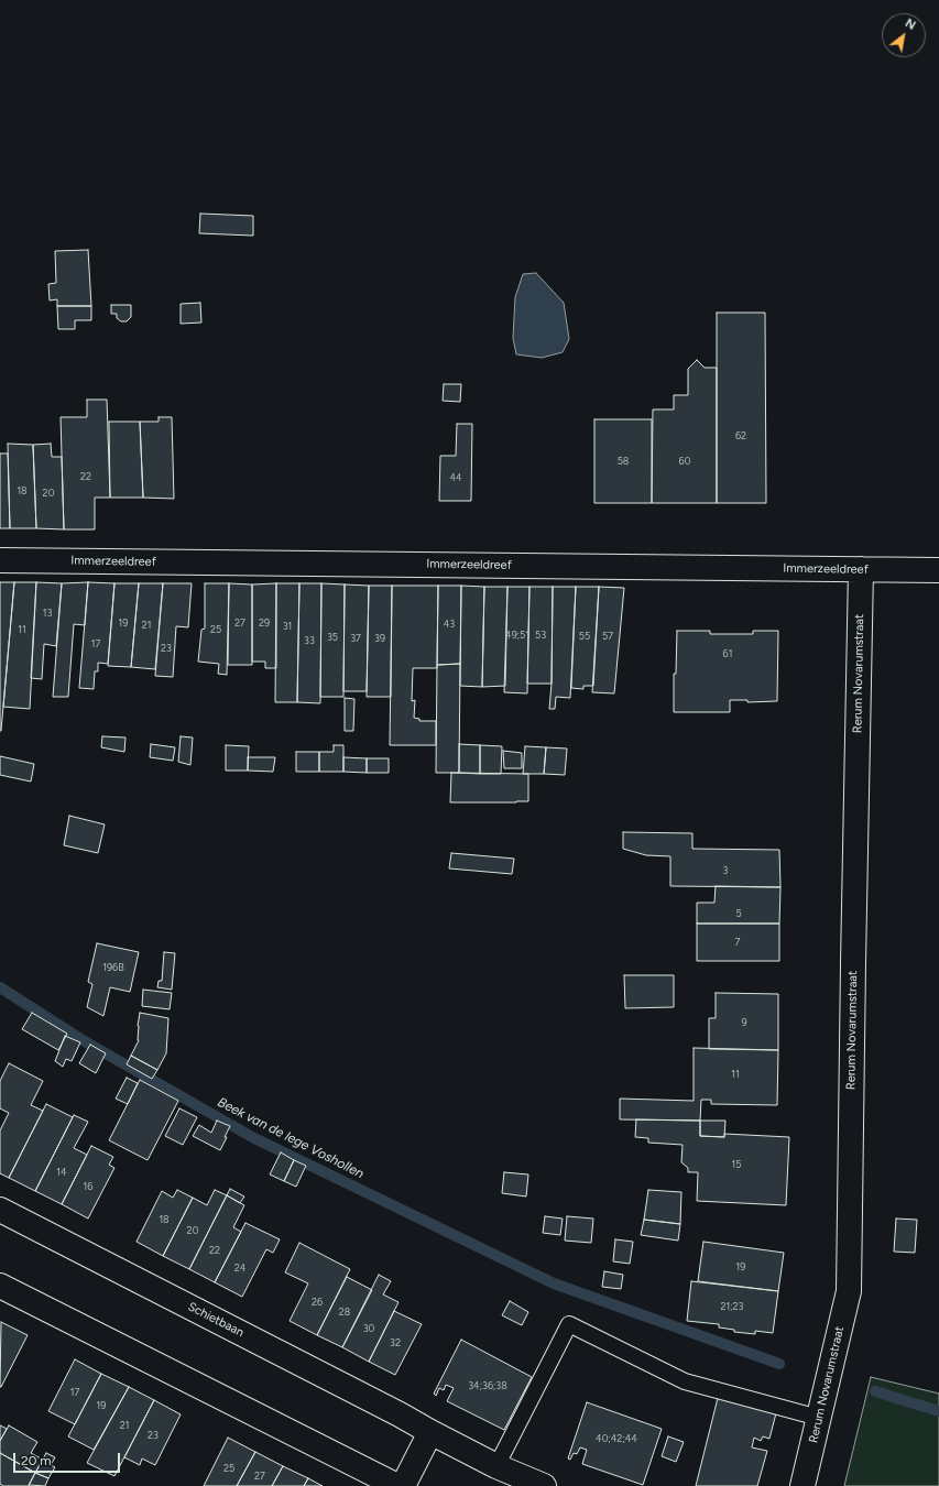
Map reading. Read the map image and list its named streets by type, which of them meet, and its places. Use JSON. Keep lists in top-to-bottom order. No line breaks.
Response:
{"streets":{"street":["Immerzeeldreef","Rerum Novarumstraat","Schietbaan"]},"crossings":[["Immerzeeldreef","Rerum Novarumstraat"]],"water":["Beek van de lege Voshollen"],"house_numbers":["62","58","60","22","44","18","20","13","19","27","29","43","21","31","11","25","49;51","53","55","57","35","37","39","33","17","23","61","3","5","7","196B","9","11","15","14","16","18","20","22","19","24","26","21;23","28","30","32","34;36;38","17","19","21","23","40;42;44","25","27"],"scale_bar":"20 m","north":"top right"}
